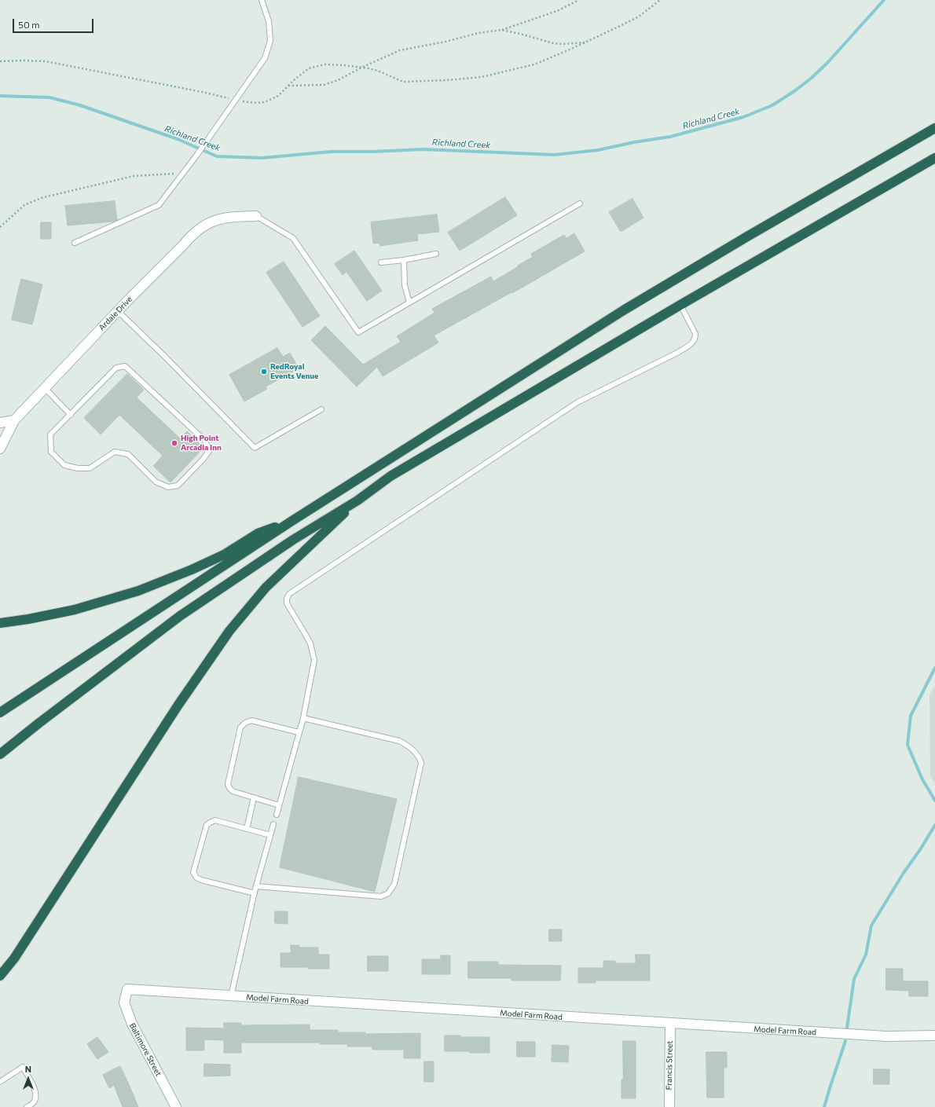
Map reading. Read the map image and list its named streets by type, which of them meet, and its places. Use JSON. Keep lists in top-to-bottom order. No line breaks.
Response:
{"streets":{"street":["Ardale Drive","Model Farm Road","Baltimore Street","Francis Street"]},"crossings":[["Model Farm Road","Baltimore Street"],["Model Farm Road","Francis Street"]],"water":["Richland Creek"],"places":["RedRoyal Events Venue","High Point Arcadia Inn"],"scale_bar":"50 m","north":"top"}
